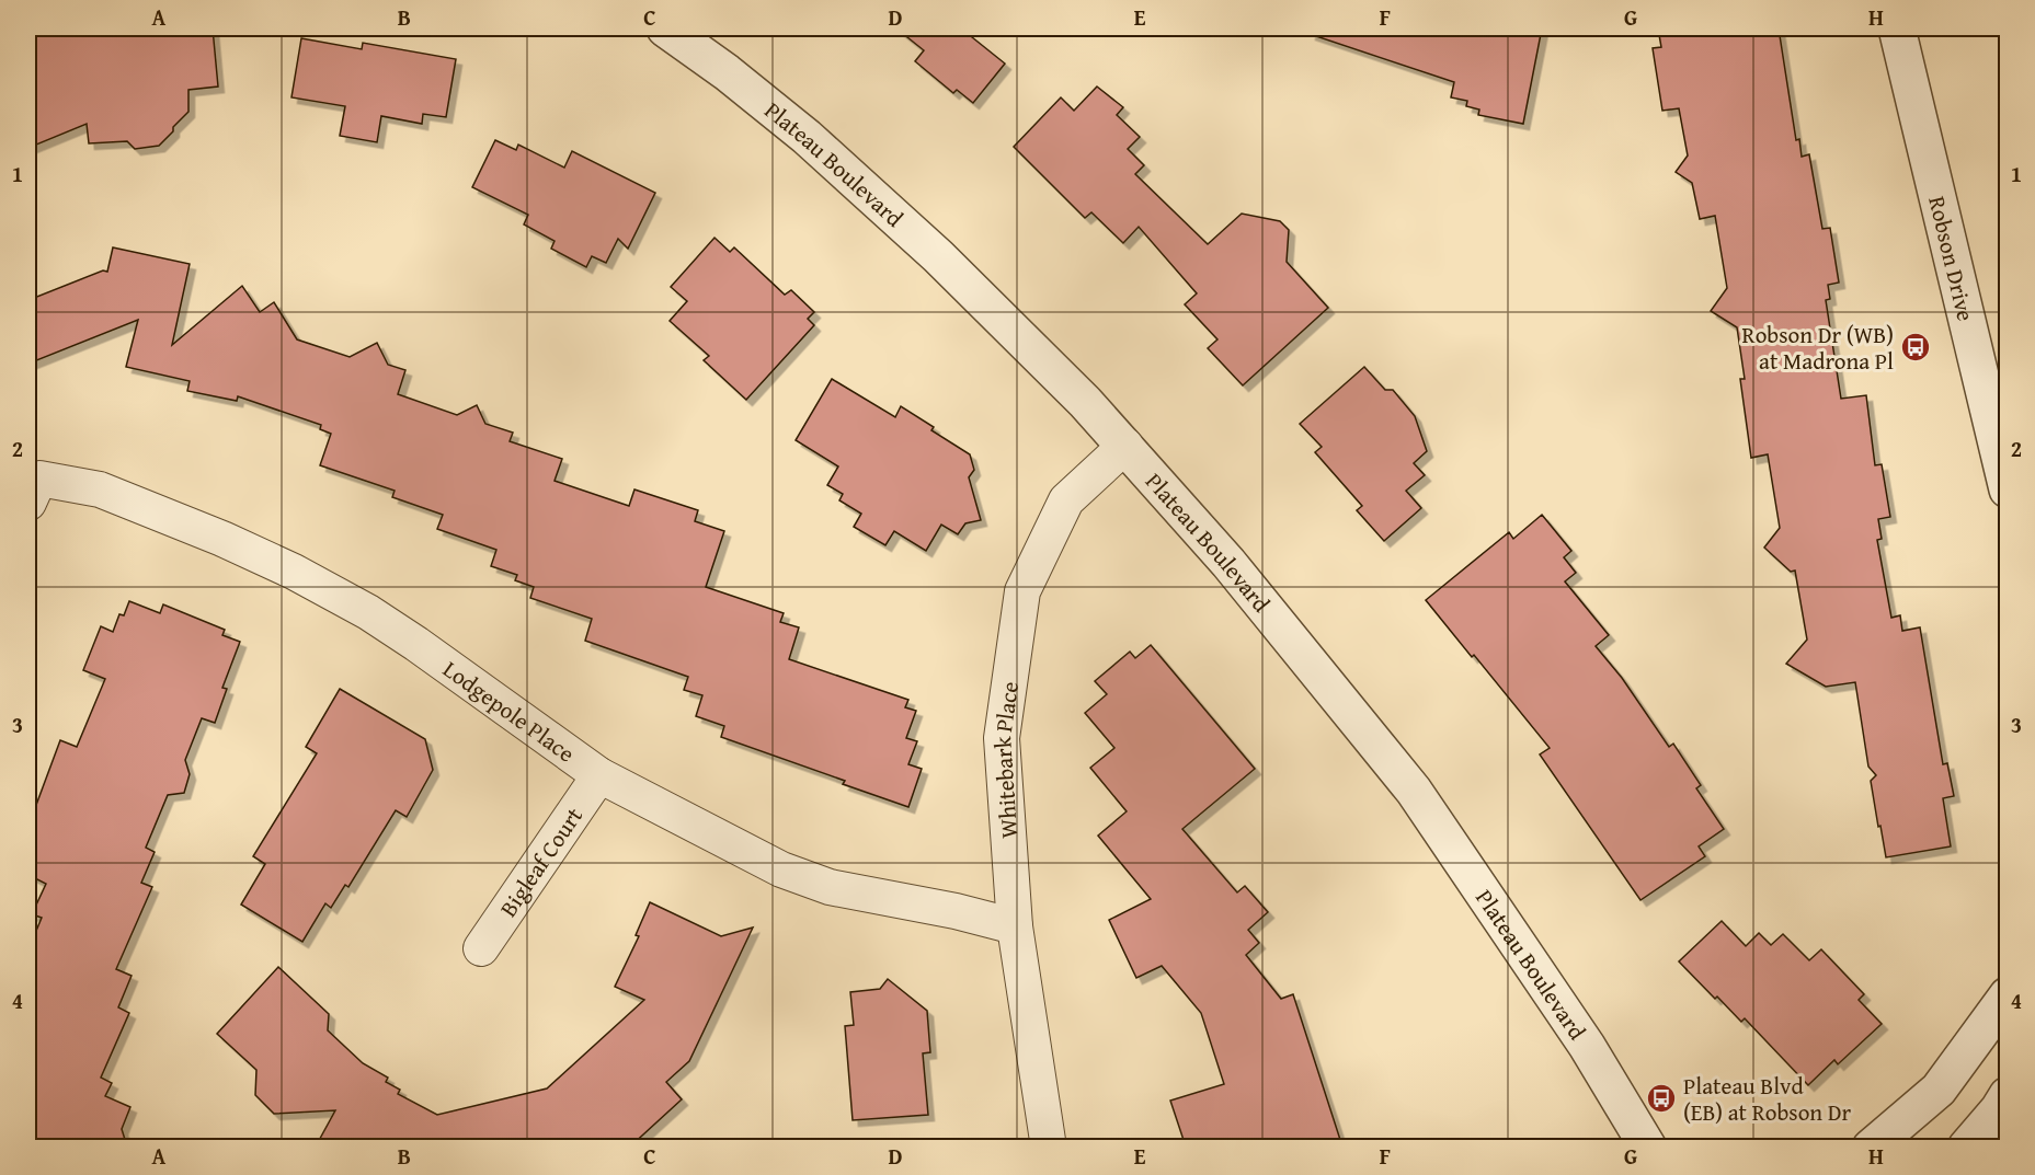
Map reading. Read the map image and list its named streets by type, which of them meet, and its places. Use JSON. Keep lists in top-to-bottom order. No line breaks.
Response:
{"streets":{"street":["Plateau Boulevard","Robson Drive","Lodgepole Place","Whitebark Place","Bigleaf Court"]},"crossings":[["Plateau Boulevard","Whitebark Place"],["Lodgepole Place","Whitebark Place"],["Lodgepole Place","Bigleaf Court"]],"places":{"bus stop":["Robson Dr (WB) at Madrona Pl","Plateau Blvd (EB) at Robson Dr"]},"grid":{"columns":["A","B","C","D","E","F","G","H"],"rows":["1","2","3","4"]}}
